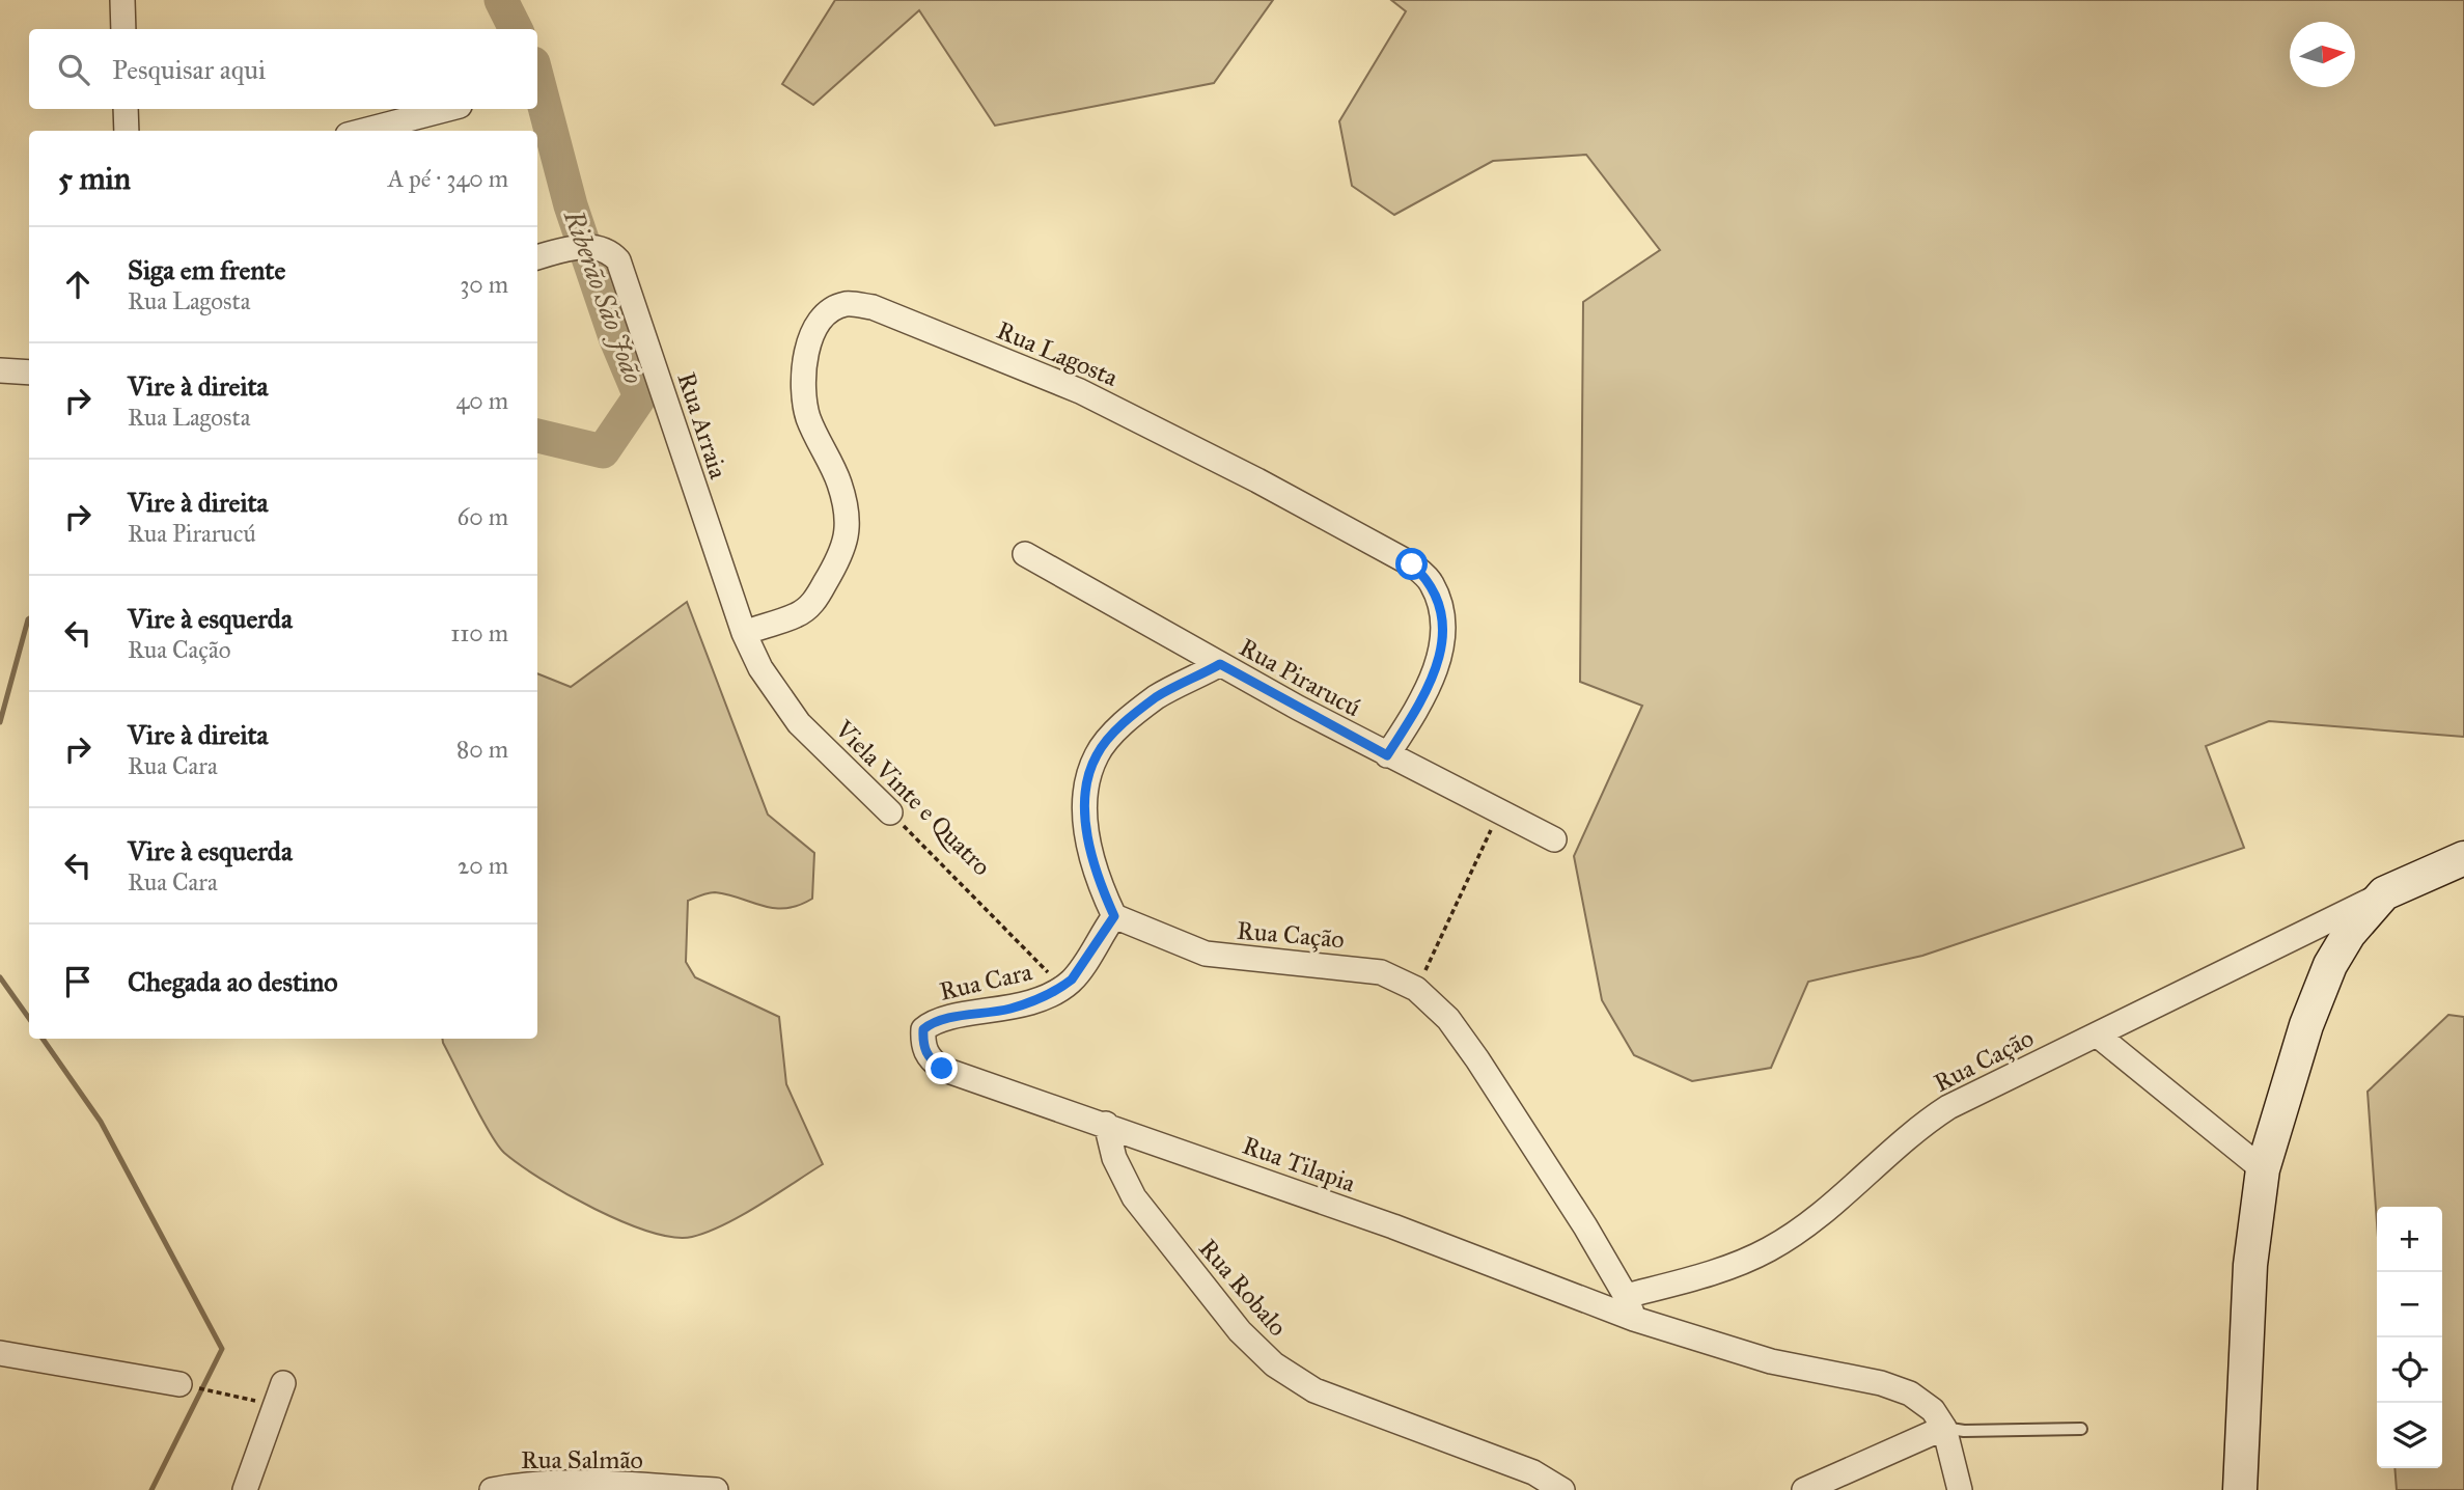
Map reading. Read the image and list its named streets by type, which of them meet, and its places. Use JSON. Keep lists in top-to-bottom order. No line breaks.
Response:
{"streets":{"street":["Rua Lagosta","Rua Arraia","Rua Pirarucú","Viela Vinte e Quatro","Rua Cação","Rua Cara","Rua Tilapia","Rua Robalo","Rua Salmão"]},"crossings":[["Rua Lagosta","Rua Arraia"],["Rua Lagosta","Rua Pirarucú"],["Rua Lagosta","Viela Vinte e Quatro"],["Rua Arraia","Viela Vinte e Quatro"],["Viela Vinte e Quatro","Rua Cara"],["Rua Cação","Rua Cara"],["Rua Cação","Rua Tilapia"],["Rua Cara","Rua Tilapia"],["Rua Tilapia","Rua Robalo"]],"water":["Riberão São João"],"north":"right","page":{"search":"Pesquisar aqui","heading":["5 min","A pé · 340 m"],"list":[["Siga em frente","Rua Lagosta","30 m"],["Vire à direita","Rua Lagosta","40 m"],["Vire à direita","Rua Pirarucú","60 m"],["Vire à esquerda","Rua Cação","110 m"],["Vire à direita","Rua Cara","80 m"],["Vire à esquerda","Rua Cara","20 m"],"Chegada ao destino"],"map_buttons":["+","−"]}}
